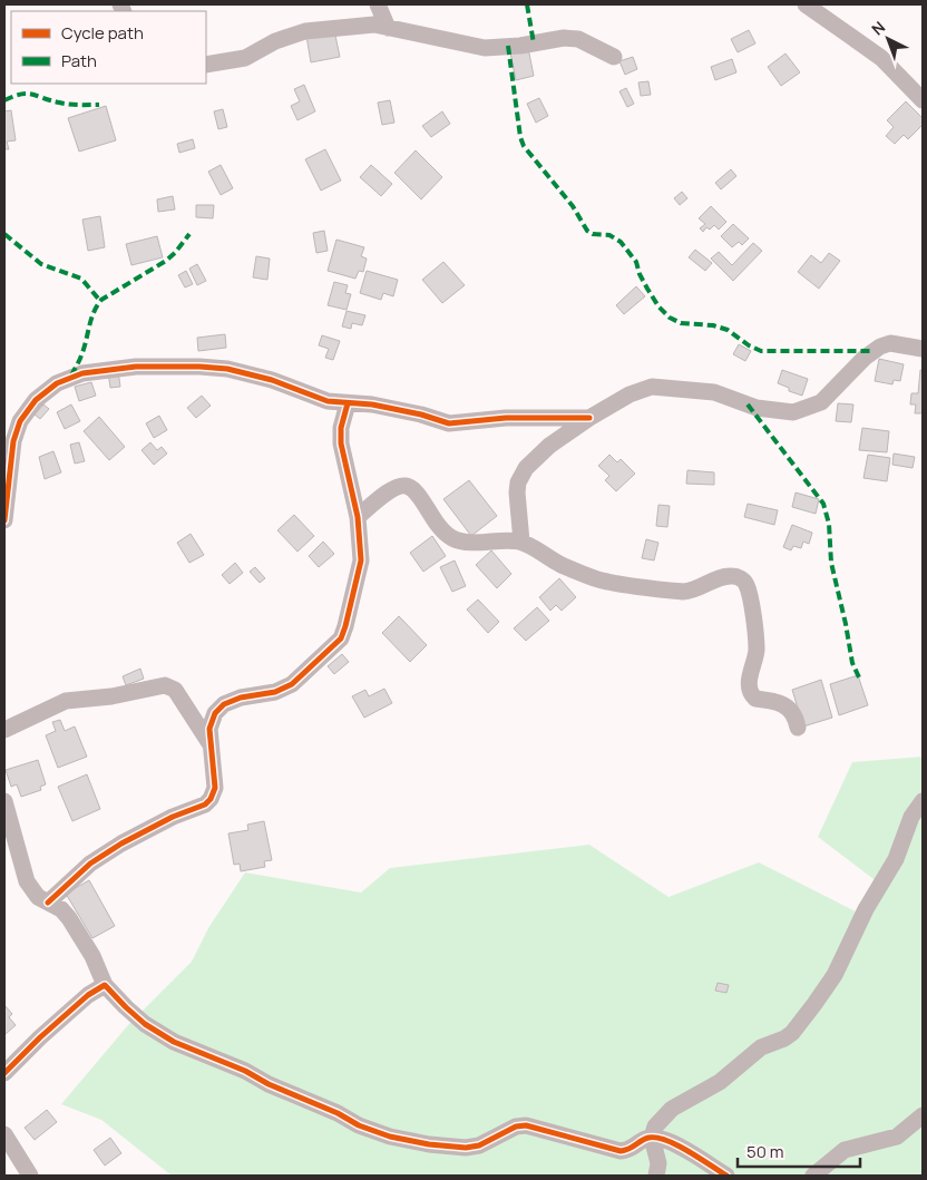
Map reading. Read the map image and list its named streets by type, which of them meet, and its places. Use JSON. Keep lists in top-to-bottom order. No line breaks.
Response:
{"legend":["Cycle path","Path"],"scale_bar":"50 m","north":"top left"}
